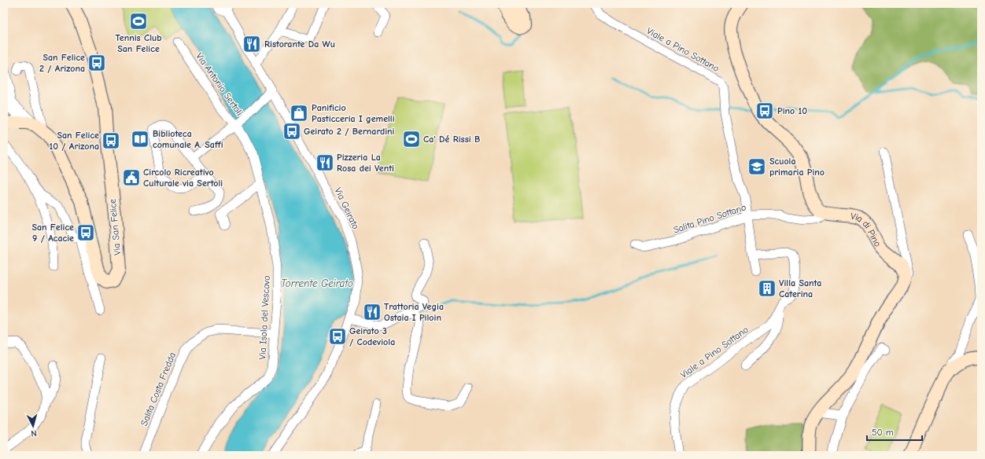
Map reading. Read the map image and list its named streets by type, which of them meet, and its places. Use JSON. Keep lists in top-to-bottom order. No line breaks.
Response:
{"streets":{"street":["Viale a Pino Sottano","Via Antonio Sertoli","Via Geirato","Salita Pino Sottano","Via San Felice","Via di Pino","Via Isola del Vescovo","Salita Costa Fredda"]},"crossings":[["Viale a Pino Sottano","Salita Pino Sottano"],["Via Antonio Sertoli","Via Isola del Vescovo"],["Salita Pino Sottano","Via di Pino"],["Via Isola del Vescovo","Salita Costa Fredda"]],"water":["Torrente Geirato"],"places":{"sports":["Tennis Club San Felice","Ca' Dé Rissi B"],"restaurant":["Ristorante Da Wu","Pizzeria La Rosa dei Venti","Trattoria Vegia Ostaia I Piloin"],"bus stop":["San Felice 2 / Arizona","Pino 10","Geirato 2 / Bernardini","San Felice 10 / Arizona","San Felice 9 / Acacie","Geirato 3 / Codeviola"],"shop":["Panificio Pasticceria I gemelli"],"library":["Biblioteca comunale A. Saffi"],"school or university":["Scuola primaria Pino"],"public building":["Circolo Ricreativo Culturale via Sertoli"],"building":["Villa Santa Caterina"]},"scale_bar":"50 m","north":"bottom"}
